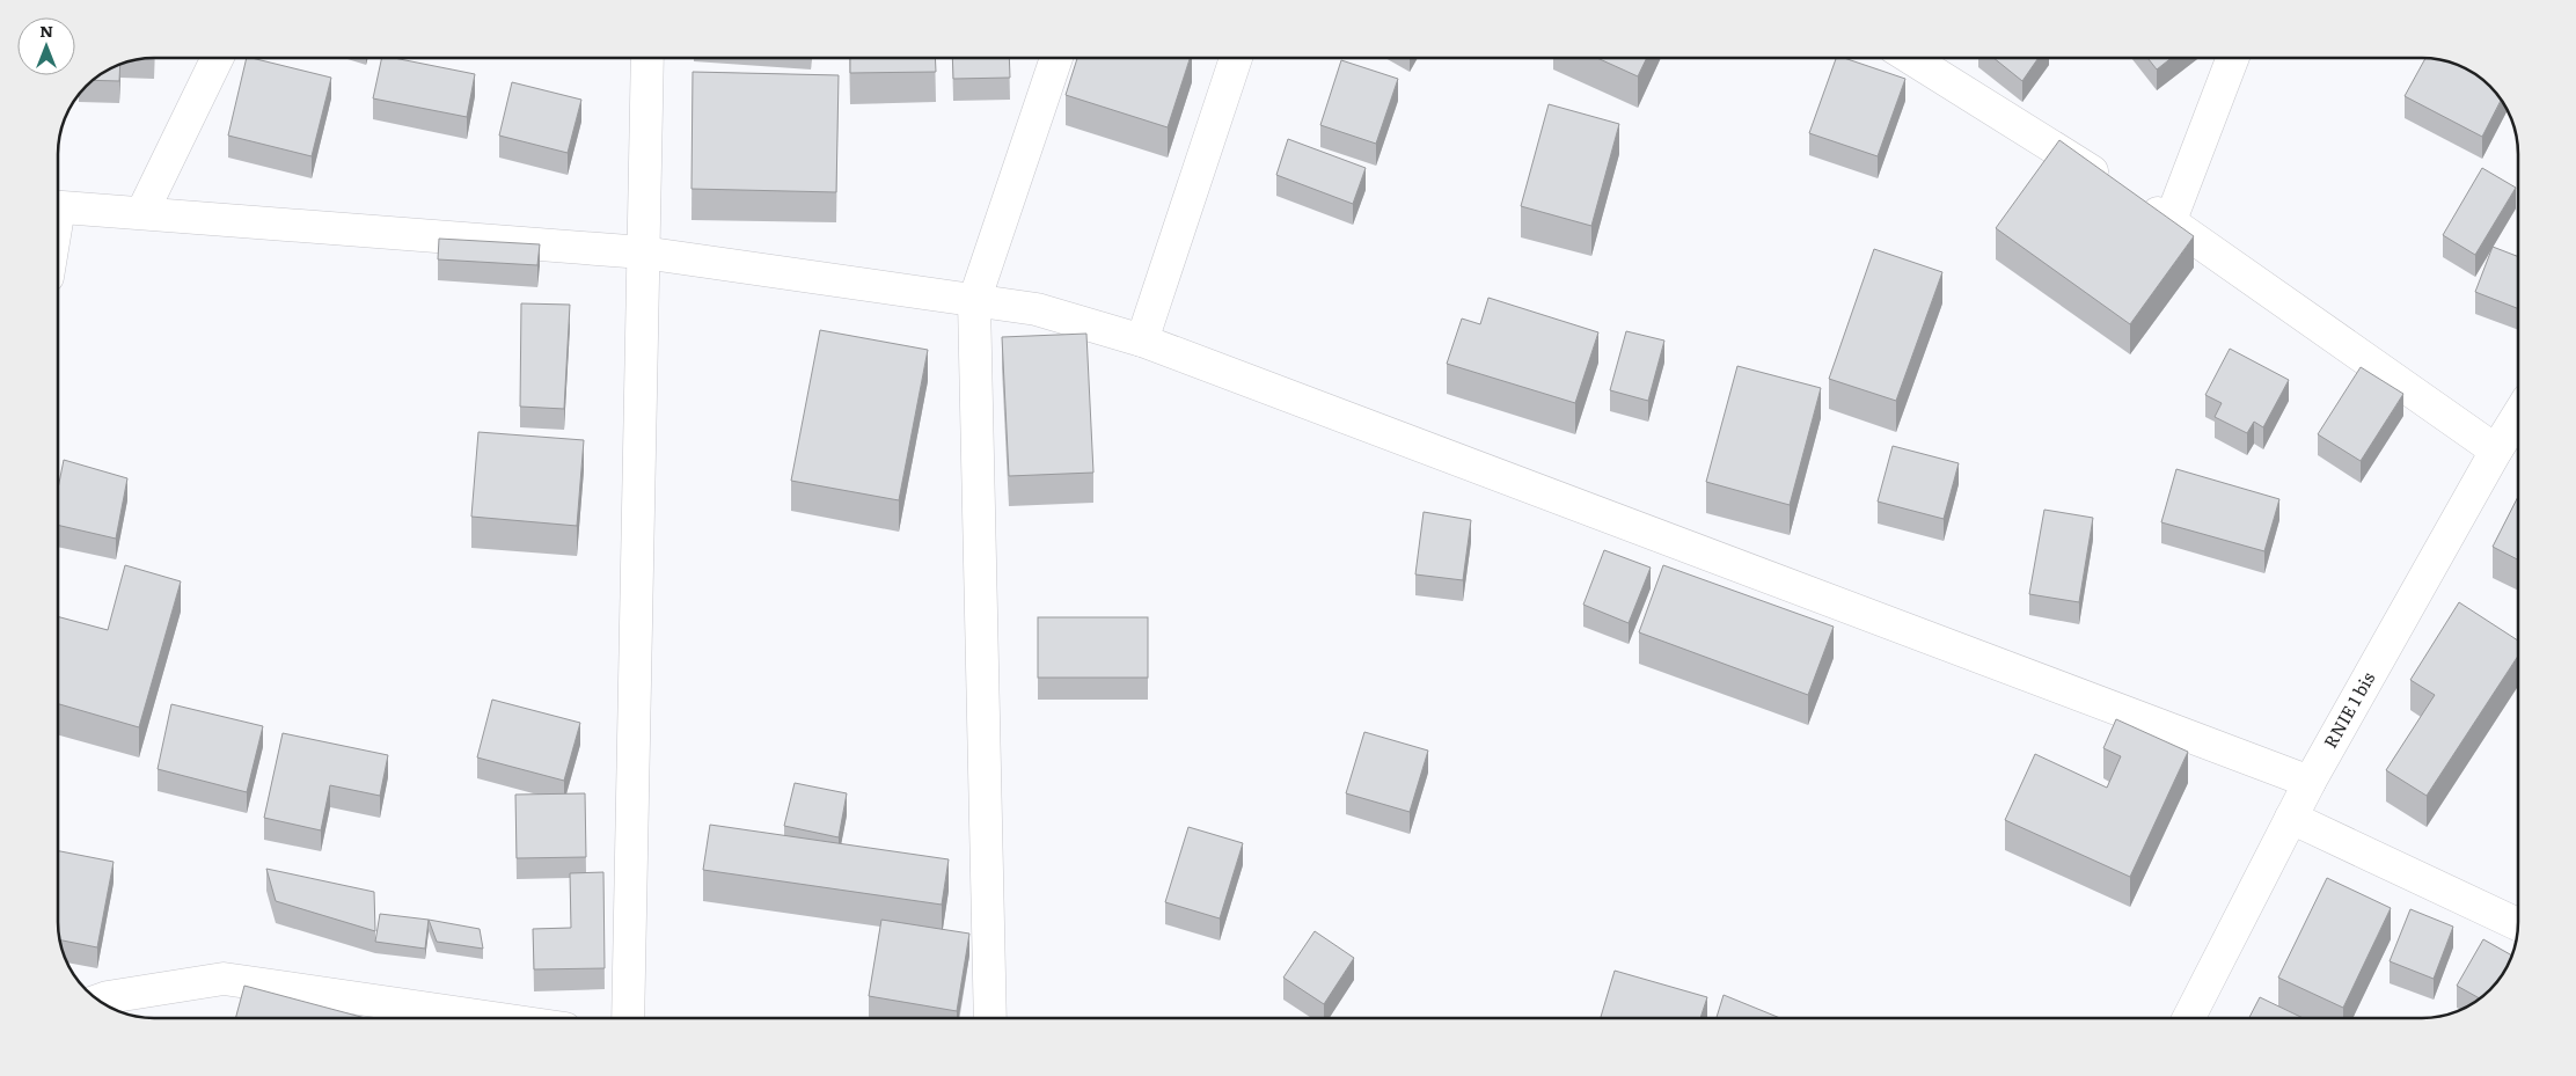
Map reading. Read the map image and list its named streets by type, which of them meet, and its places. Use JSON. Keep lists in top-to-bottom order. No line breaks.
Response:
{"streets":{"street":["RNIE 1 bis"]},"north":"top"}
